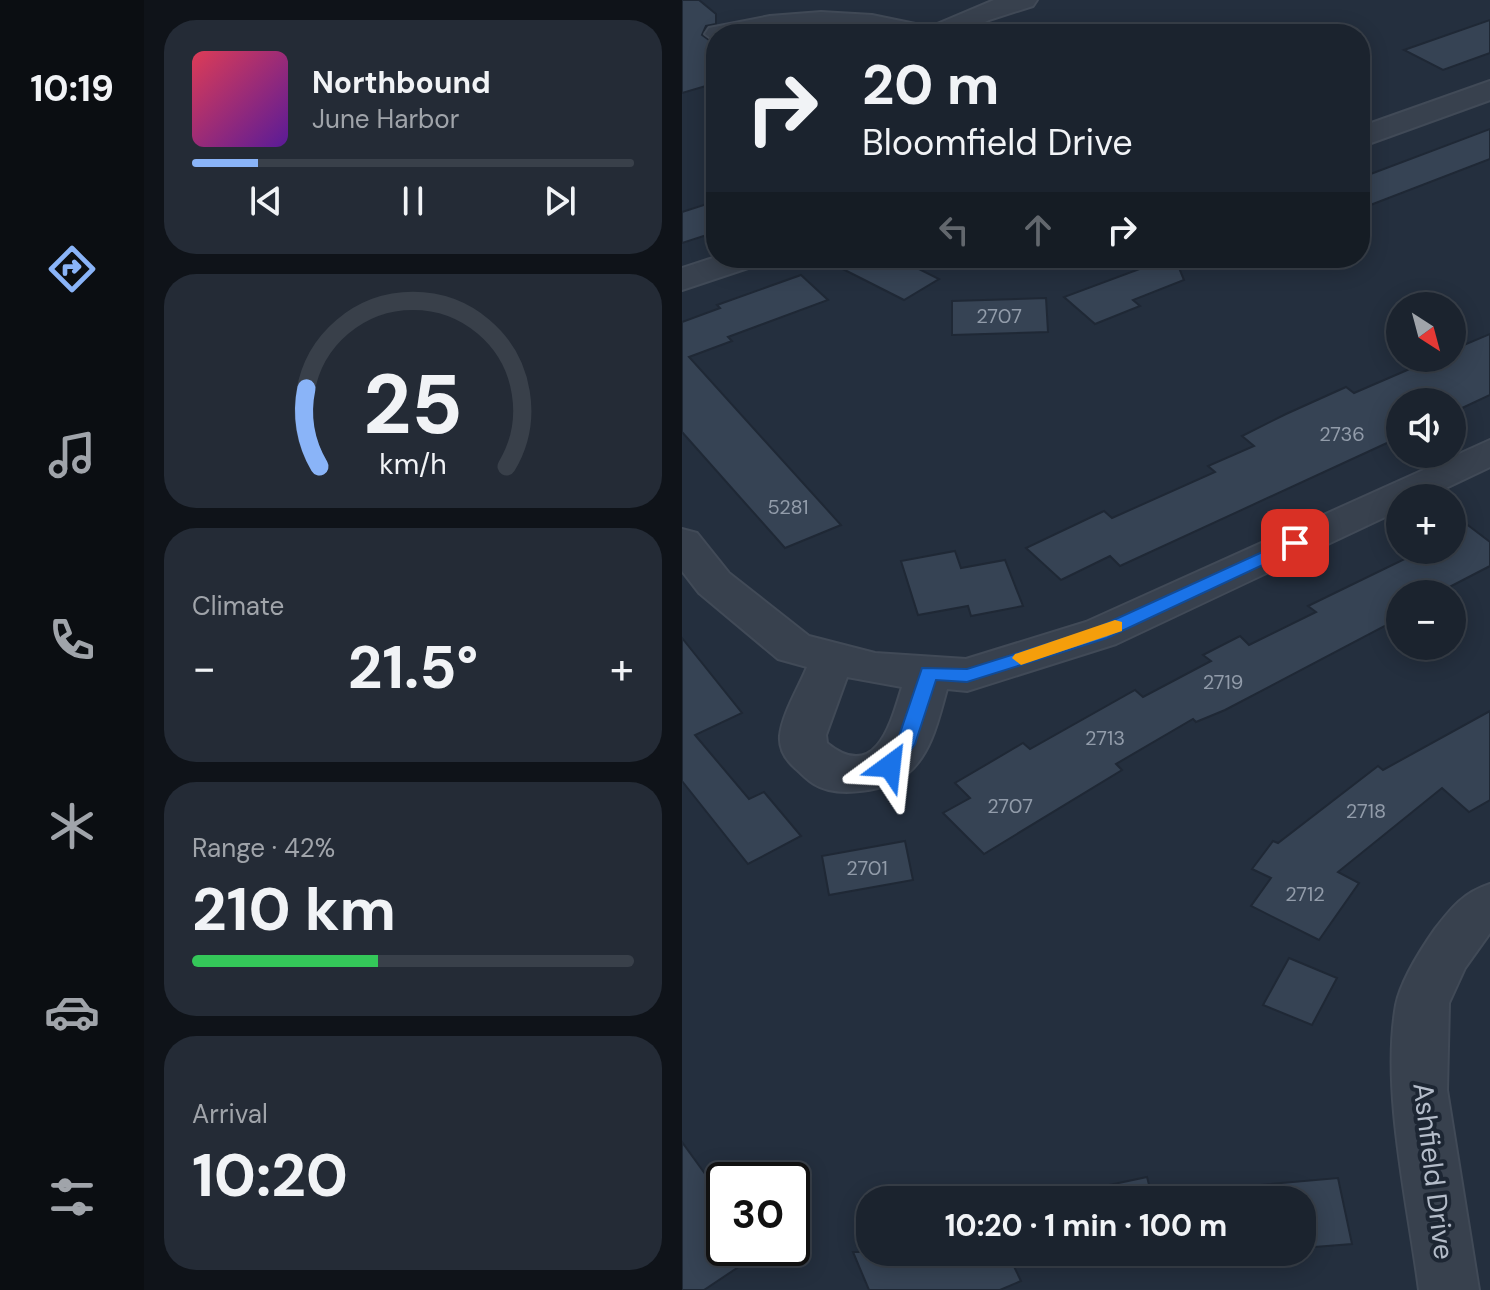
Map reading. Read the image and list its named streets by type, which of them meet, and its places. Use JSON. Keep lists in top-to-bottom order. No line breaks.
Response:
{"streets":{"street":["Ashfield Drive"]},"house_numbers":["2707","2736","5281","2719","2713","2707","2718","2701","2712"],"north":"bottom right","page":{"tabs":"10:19","turn":["20 m","Bloomfield Drive"],"song":["Northbound","June Harbor"],"map_buttons":["+","−"],"tile":["Climate",["Range · 42%","210 km"],["Arrival","10:20"]],"heat":["−","21.5°","+"],"limit":"30","trip":"10:20 · 1 min · 100 m","gauge":["25","km/h"]}}
